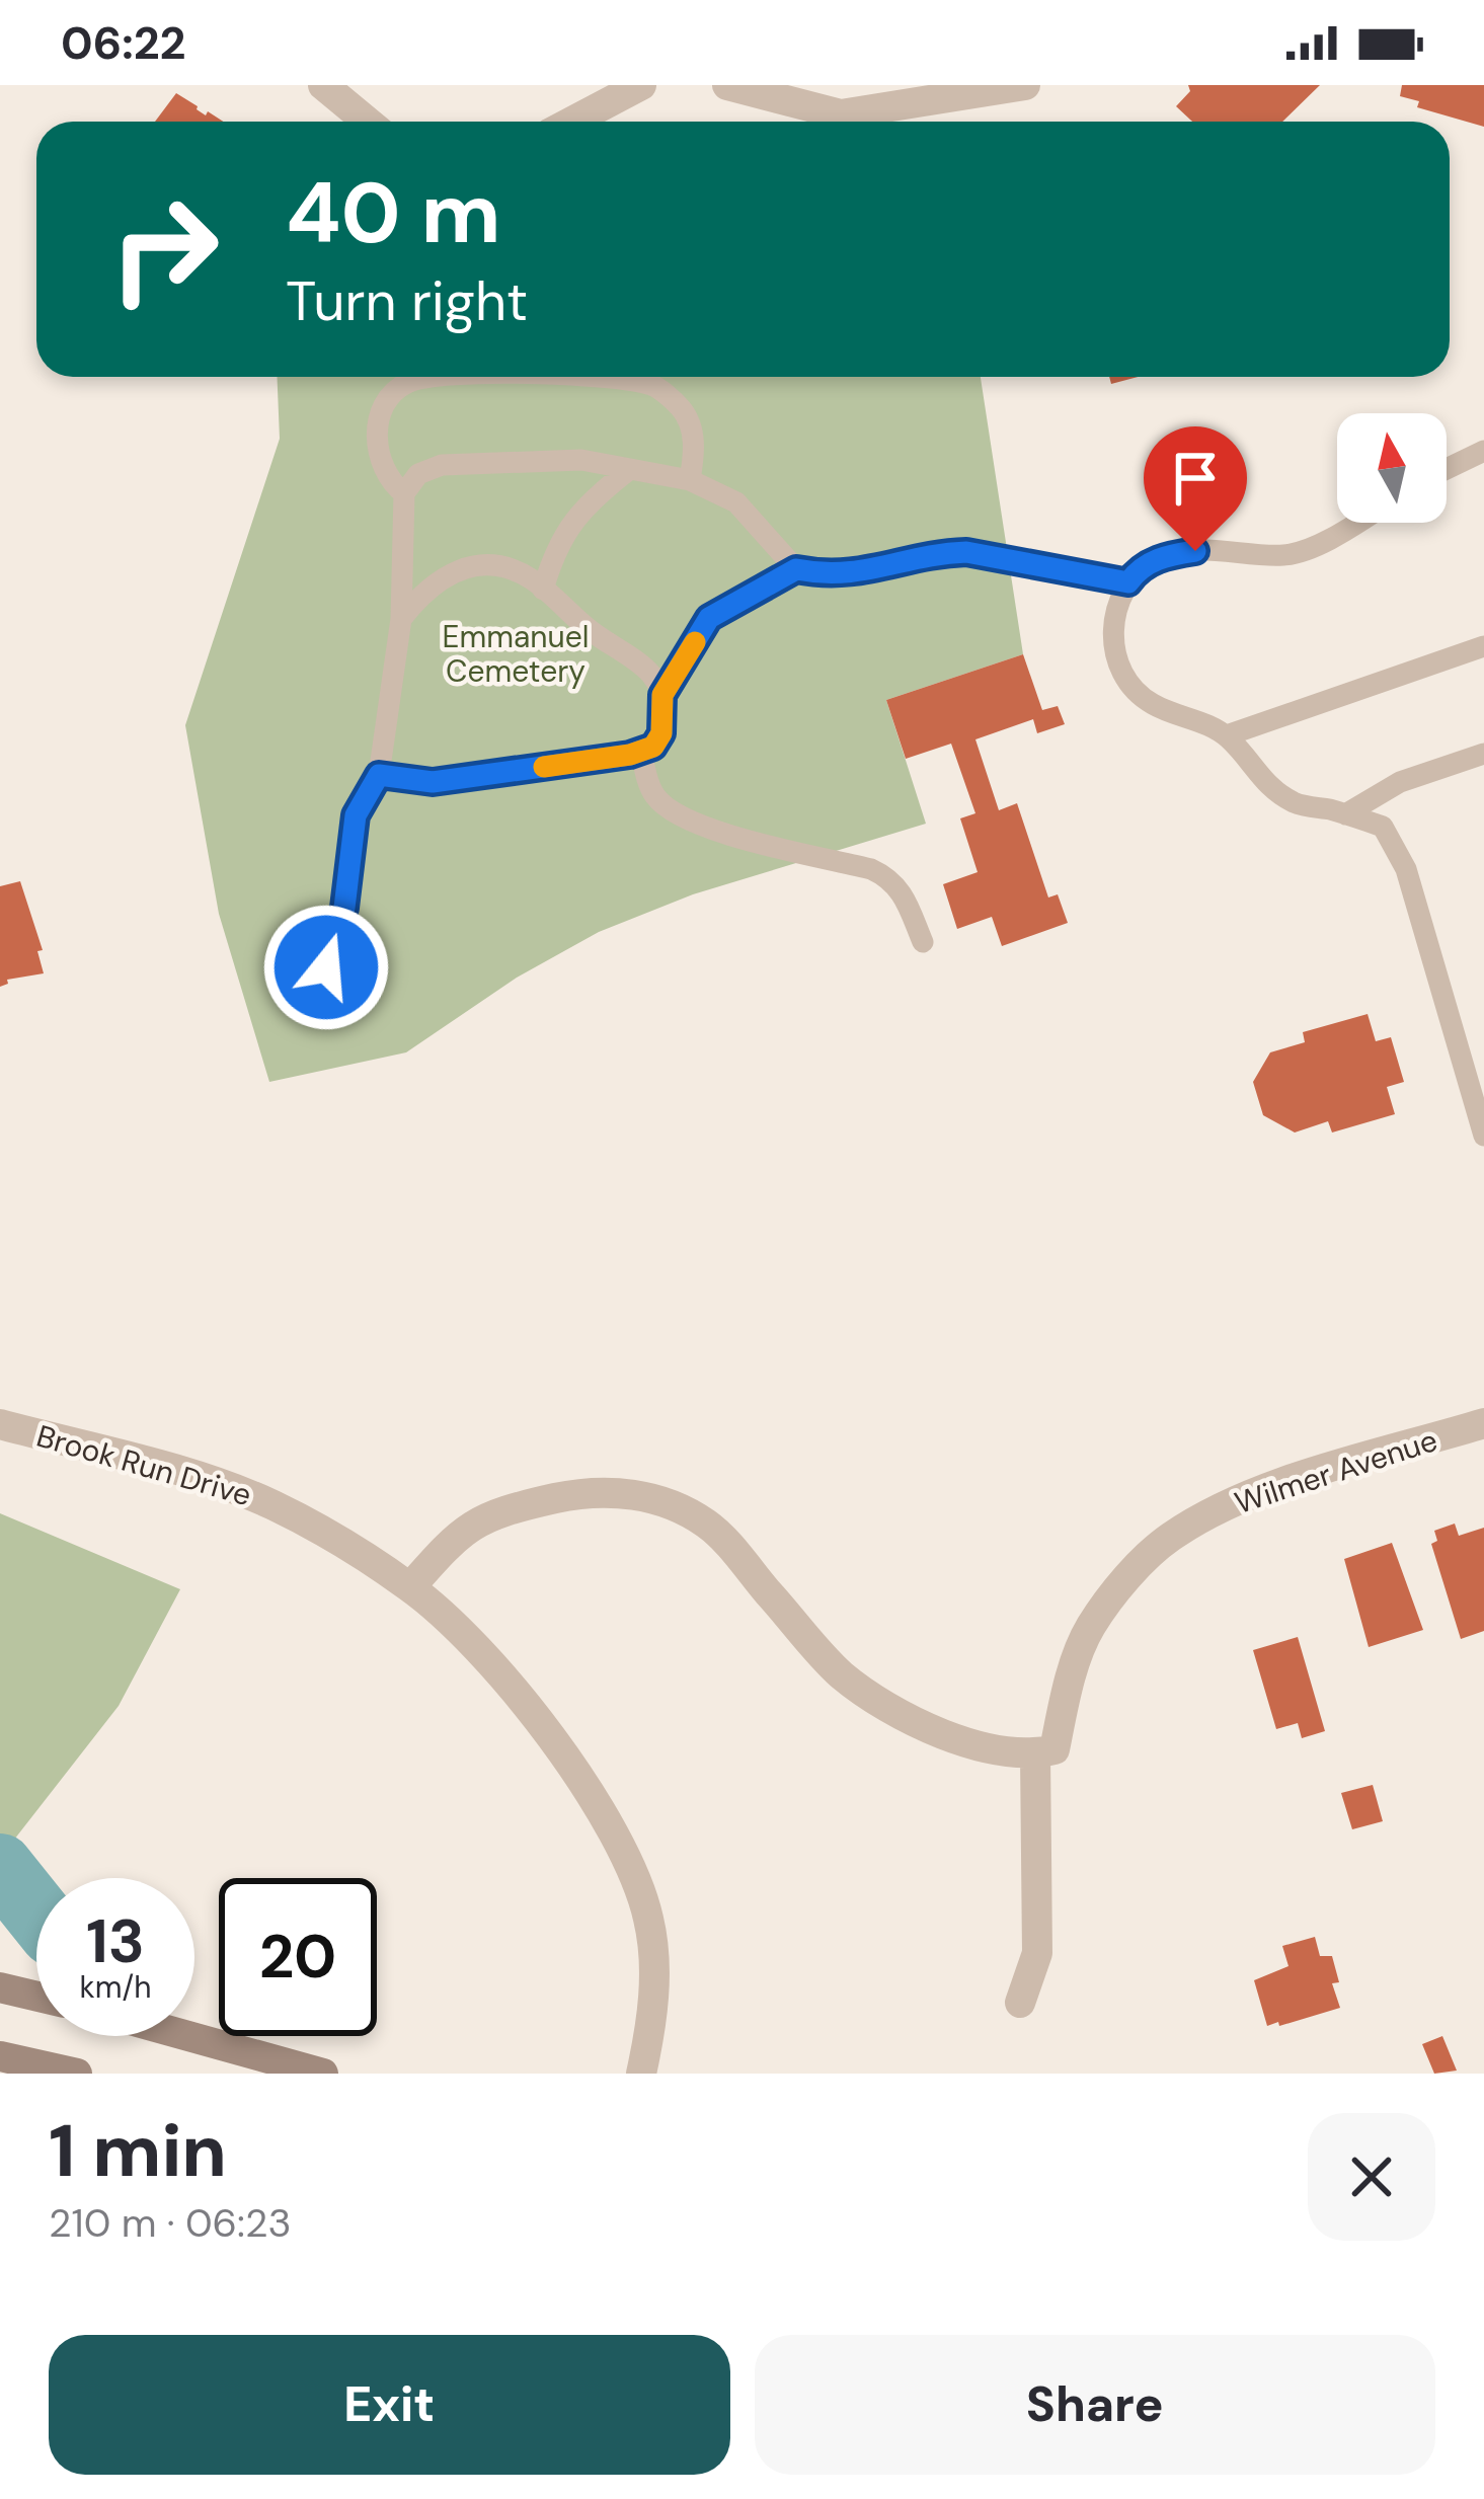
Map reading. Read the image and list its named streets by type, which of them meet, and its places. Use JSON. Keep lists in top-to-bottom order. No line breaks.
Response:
{"streets":{"street":["Brook Run Drive","Wilmer Avenue"]},"parks":["Emmanuel Cemetery"],"north":"top","page":{"status":"06:22","turn":["40 m","Turn right"],"speed":"13 km/h","limit":"20","heading":["1 min","210 m · 06:23"],"buttons":["Exit","Share"]}}
